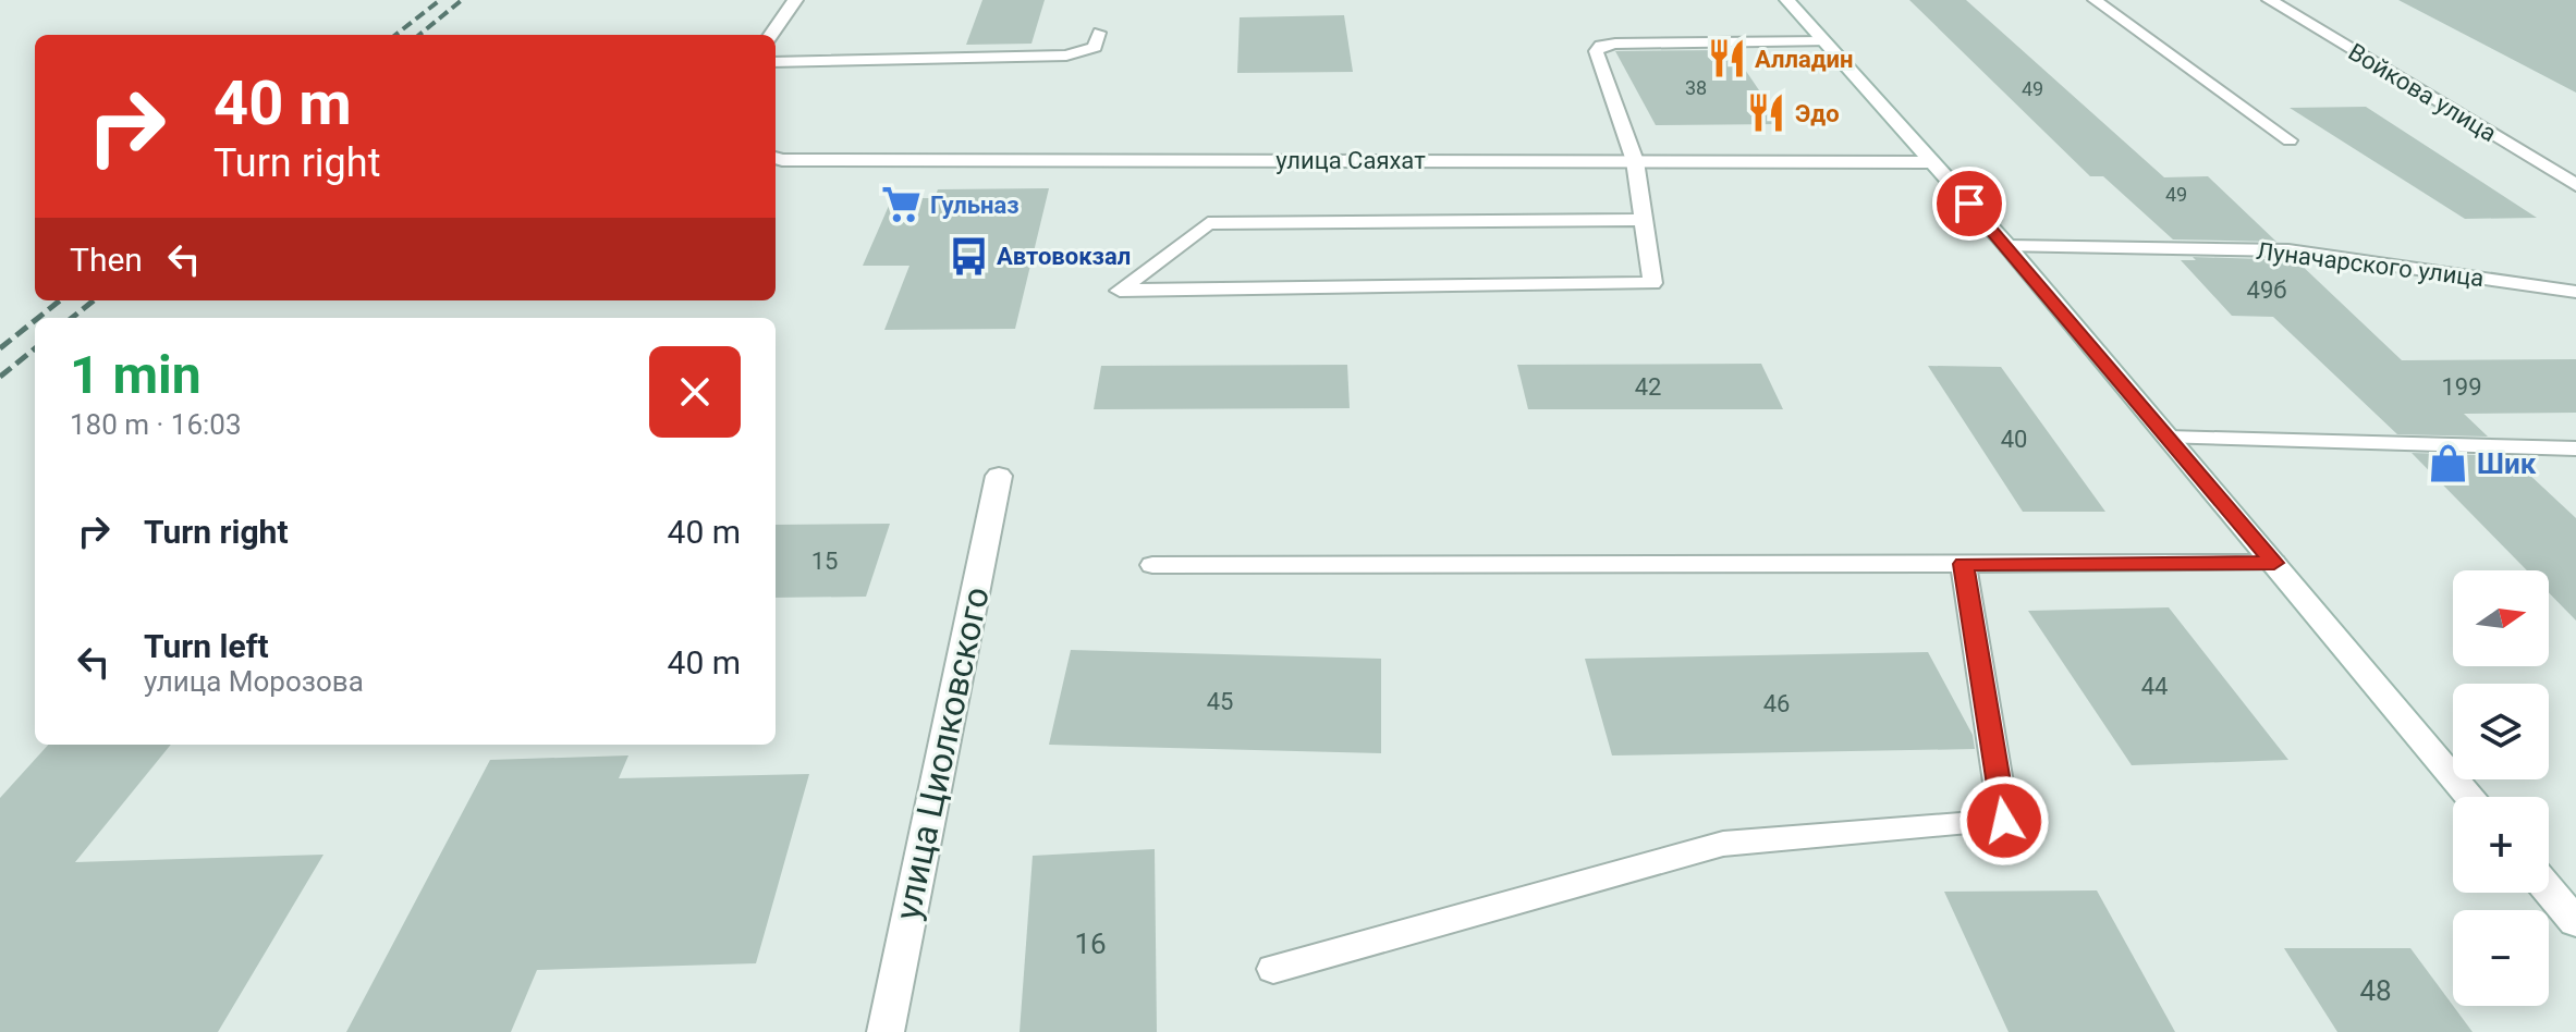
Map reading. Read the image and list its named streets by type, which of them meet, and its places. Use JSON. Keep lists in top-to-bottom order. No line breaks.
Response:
{"streets":{"street":["Войкова улица","улица Саяхат","улица Циолковского"],"lane":["Луначарского улица"]},"places":{"restaurant":["Алладин","Эдо"],"supermarket":["Гульназ"],"bus stop":["Автовокзал"],"shop":["Шик"]},"house_numbers":["38","49","49","49б","42","199","40","15","44","45","46","16","48"],"north":"right","page":{"turn":["40 m","Turn right"],"then":"Then","heading":["1 min","180 m · 16:03"],"list":[{"name":"Turn right","value":"40 m"},{"name":"Turn left","note":"улица Морозова","value":"40 m"}],"map_buttons":["+","−"]}}
